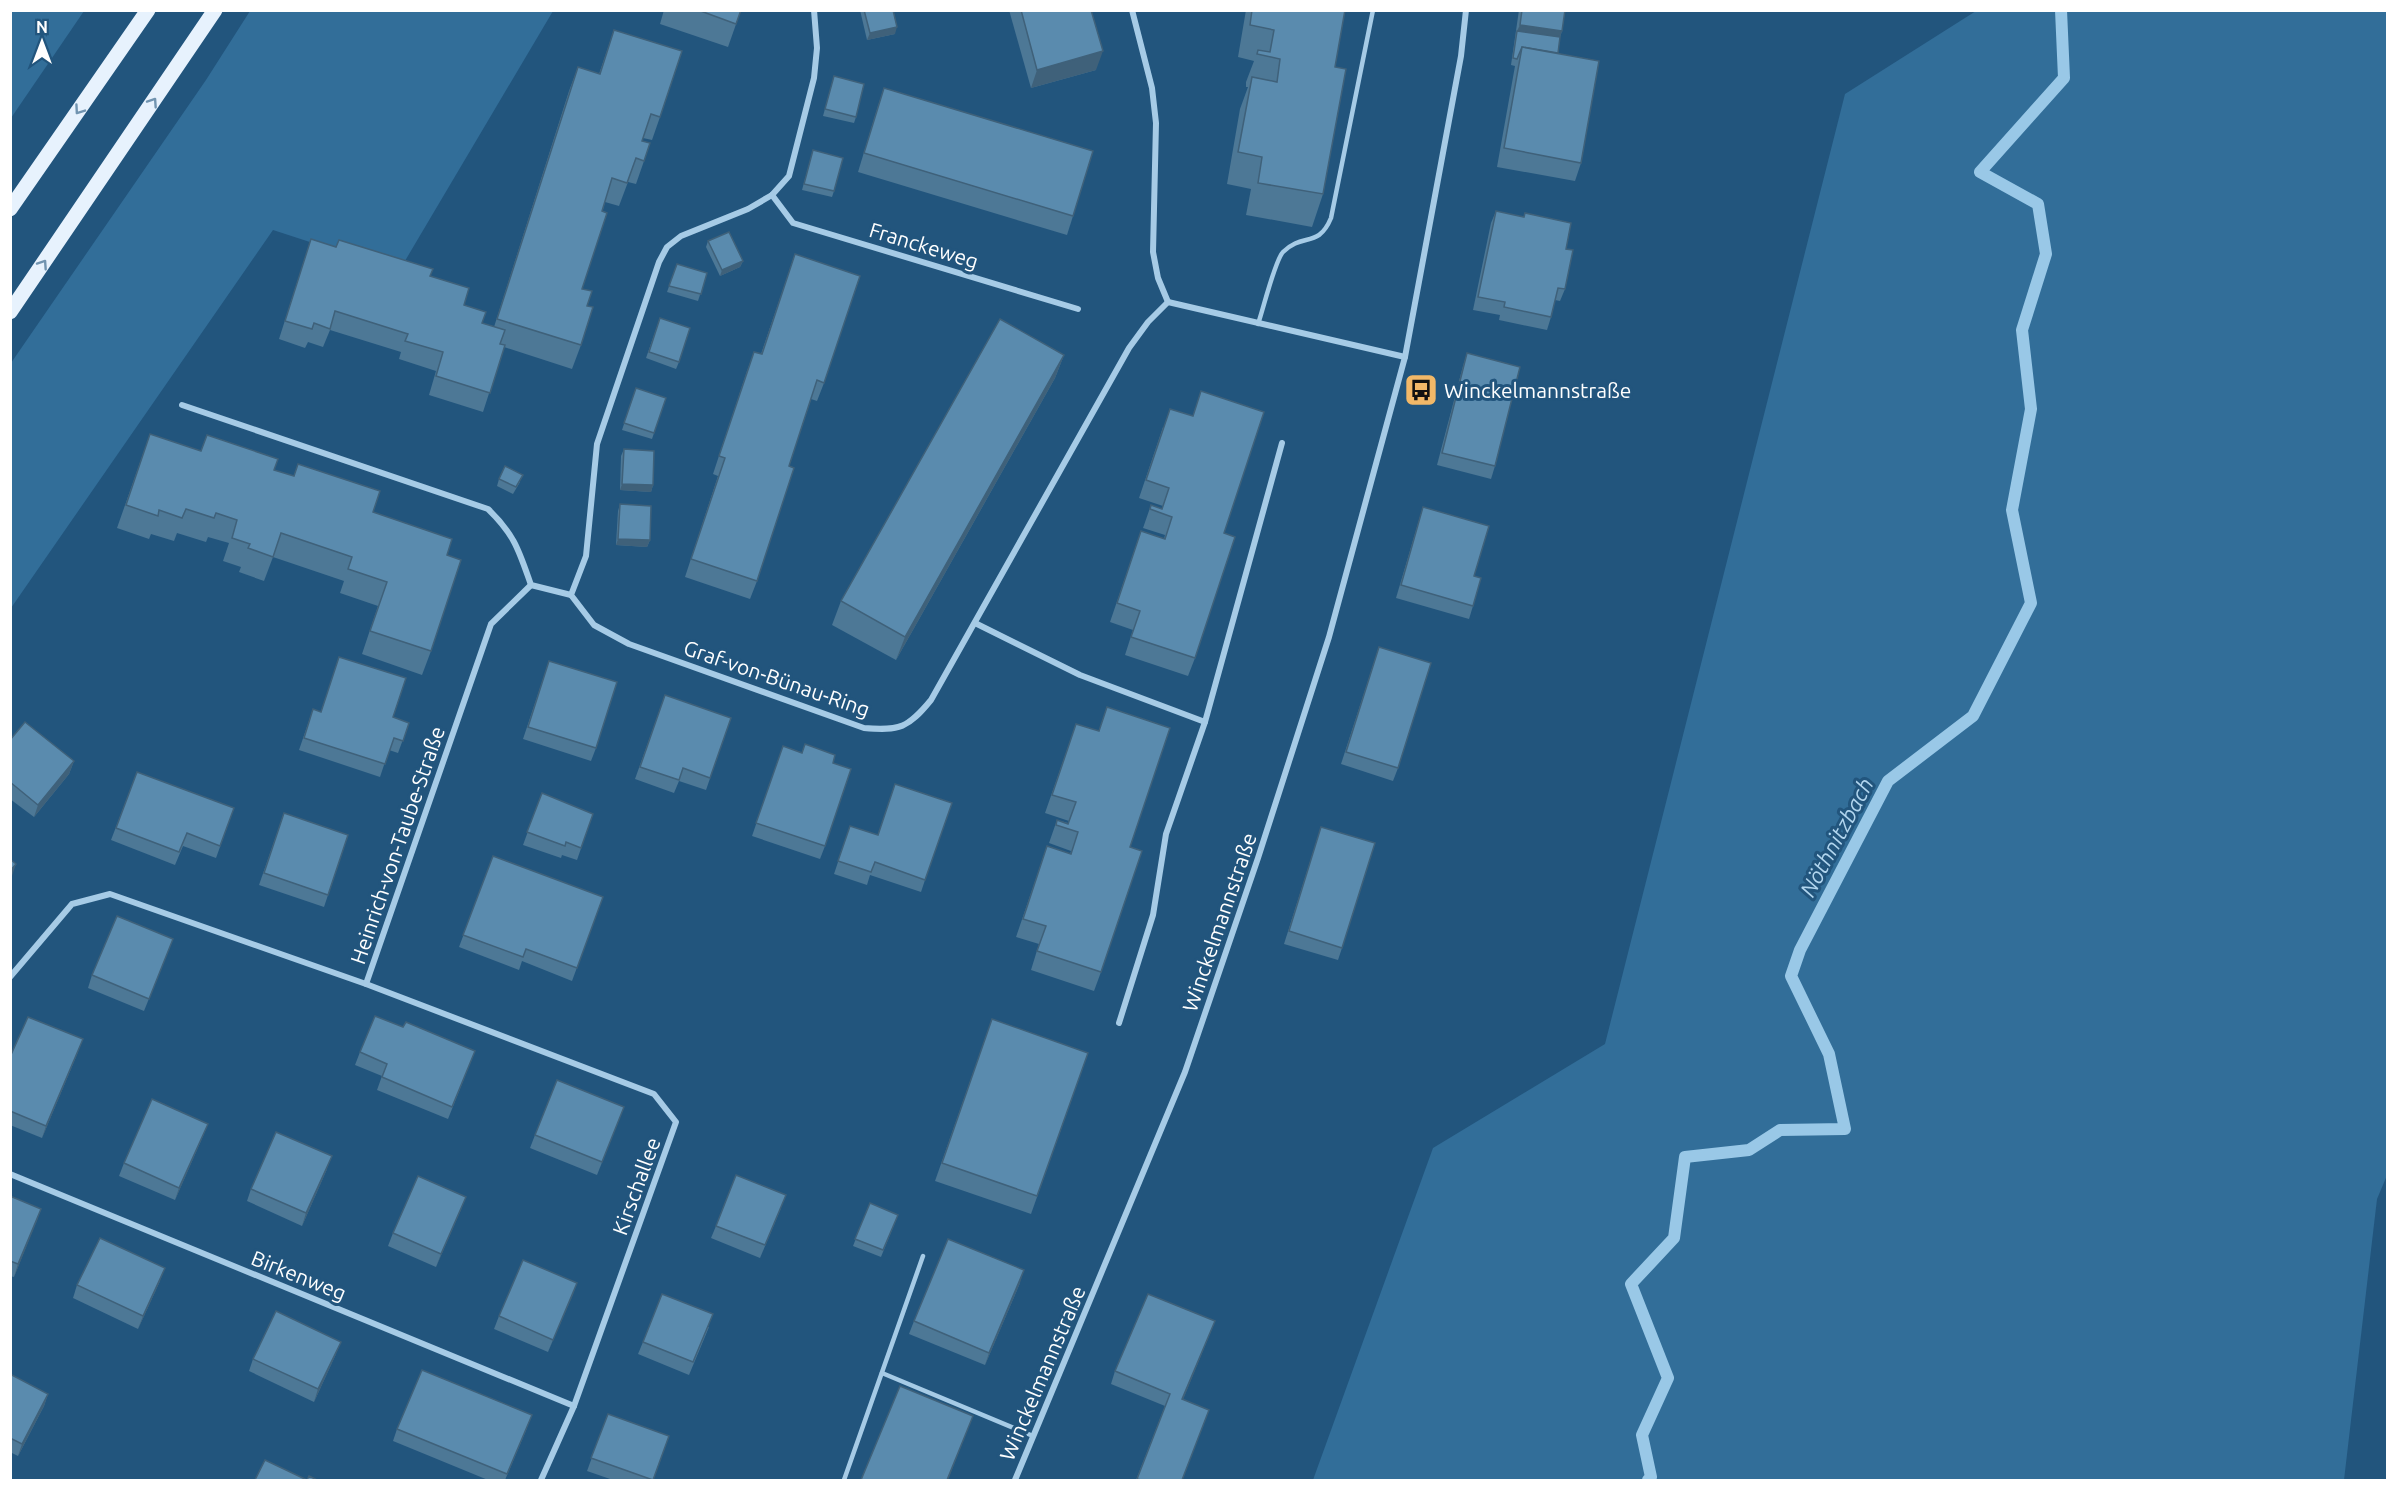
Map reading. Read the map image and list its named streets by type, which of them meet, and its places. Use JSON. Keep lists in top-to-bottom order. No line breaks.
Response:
{"streets":{"street":["Franckeweg","Graf-von-Bünau-Ring","Heinrich-von-Taube-Straße","Winckelmannstraße","Kirschallee","Birkenweg"]},"crossings":[["Heinrich-von-Taube-Straße","Kirschallee"],["Kirschallee","Birkenweg"]],"water":["Nöthnitzbach"],"places":{"bus stop":["Winckelmannstraße"]},"north":"top"}
